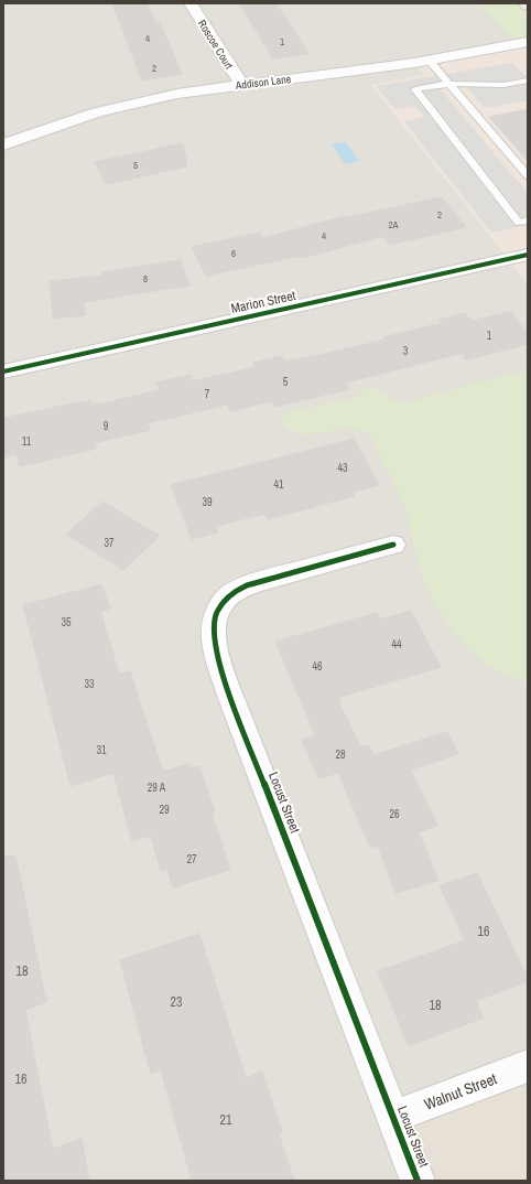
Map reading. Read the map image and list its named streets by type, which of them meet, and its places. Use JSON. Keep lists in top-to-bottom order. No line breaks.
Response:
{"streets":{"street":["Roscoe Court","Addison Lane","Marion Street","Locust Street","Walnut Street"]},"crossings":[["Roscoe Court","Addison Lane"],["Locust Street","Walnut Street"]],"house_numbers":["4","1","2","5","2","2A","4","6","8","1","3","5","7","9","11","43","41","39","37","35","44","46","33","31","28","29 A","29","26","27","16","18","23","18","16","21"]}
